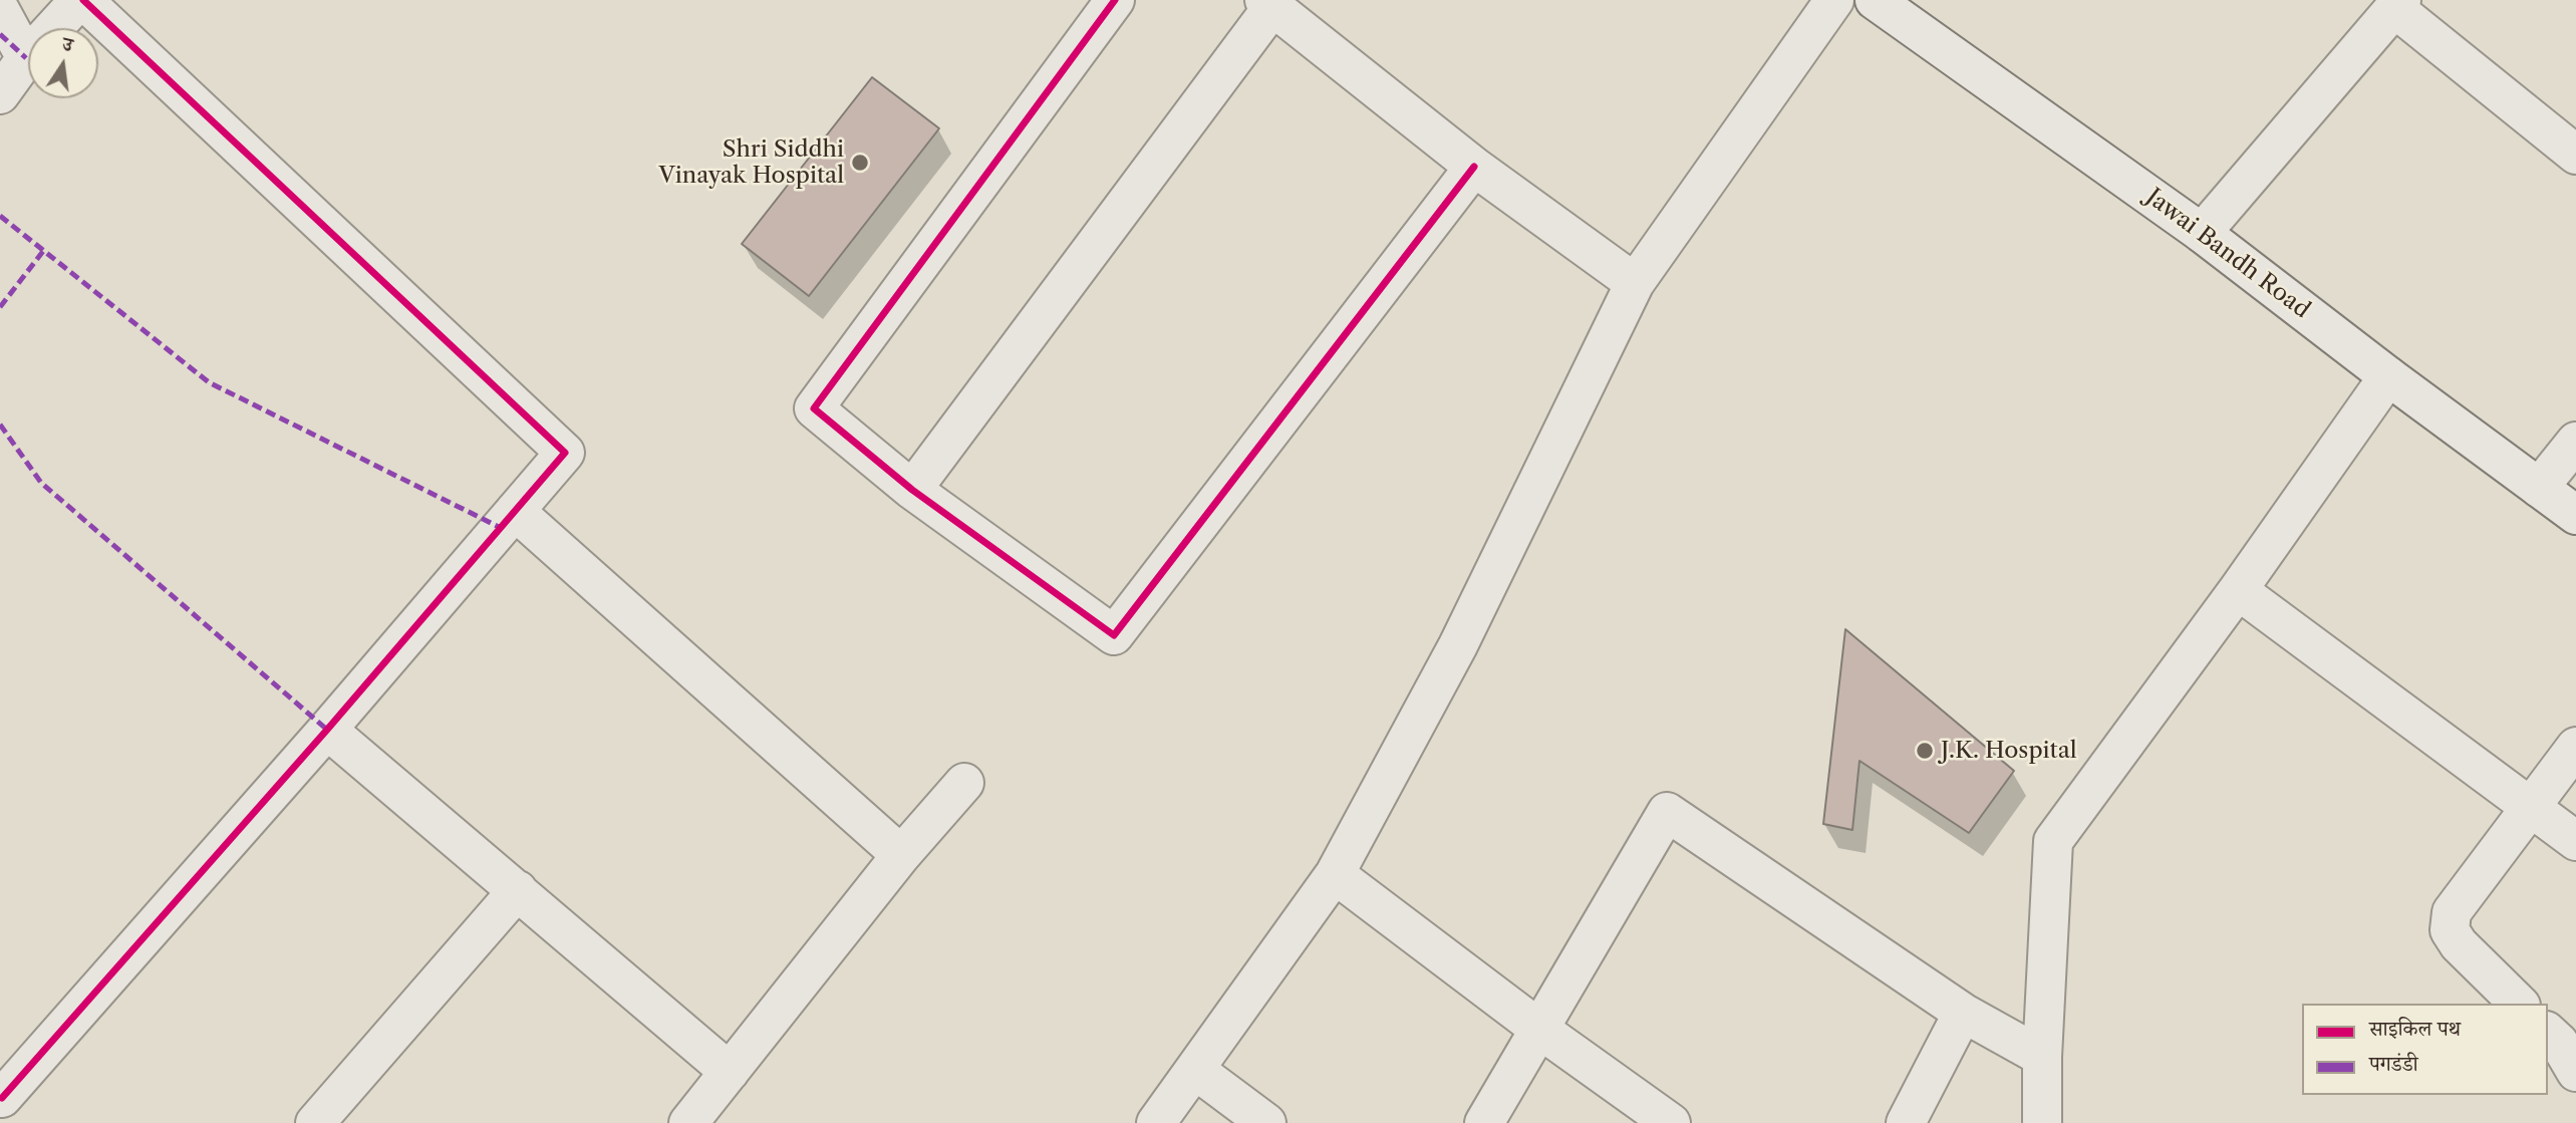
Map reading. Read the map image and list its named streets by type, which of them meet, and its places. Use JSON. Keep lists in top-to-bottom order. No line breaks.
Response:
{"streets":{"street":["Jawai Bandh Road"]},"places":["Shri Siddhi Vinayak Hospital","J.K. Hospital"],"legend":["साइकिल पथ","पगडंडी"],"north":"top"}
